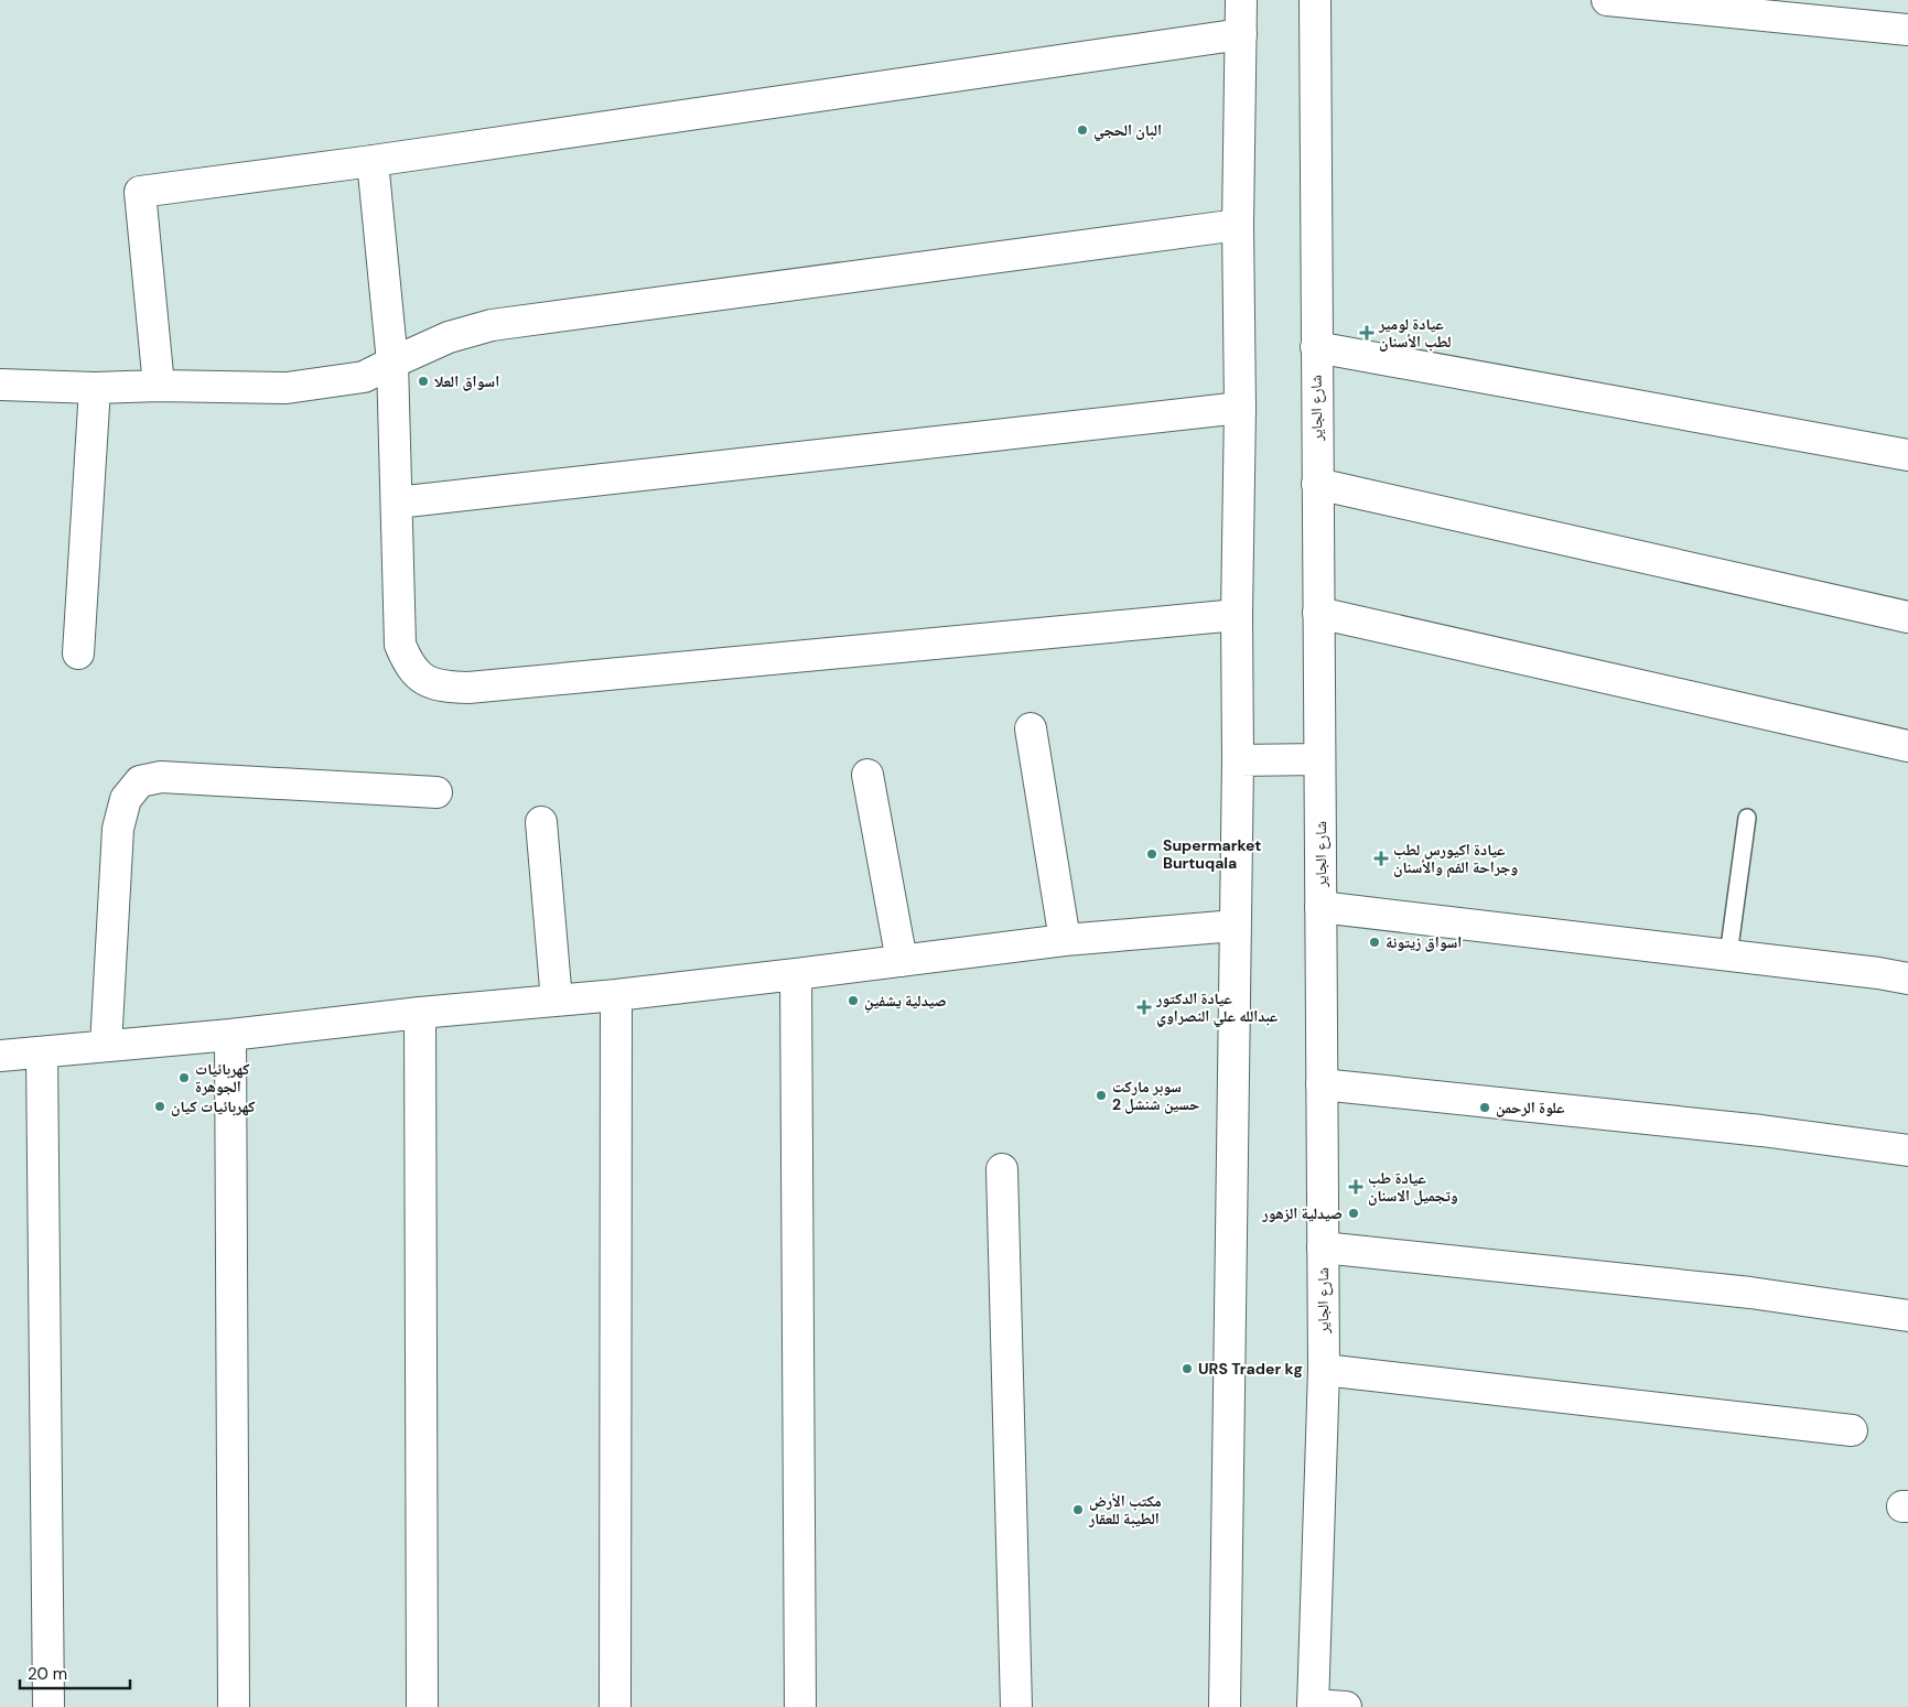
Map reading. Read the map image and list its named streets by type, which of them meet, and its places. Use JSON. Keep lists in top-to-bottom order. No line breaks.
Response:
{"streets":{"street":["شارع الجاير"]},"places":{"other":["البان الحجي","اسواق العلا","Supermarket Burtuqala","اسواق زيتونة","صيدلية يشفينِ","كهربائيات الجوهرة","سوبر ماركت حسين شنشل 2","كهربائيات كيان","علوة الرحمن","صيدلية الزهور","URS Trader kg","مكتب الأرض الطيبة للعقار"],"health":["عيادة لومير لطب الأسنان","عيادة اكيورس لطب وجراحة الفم والأسنان","عيادة الدكتور عبدالله علي النصراوي","عيادة طب وتجميل الاسنان"]},"scale_bar":"20 m"}
